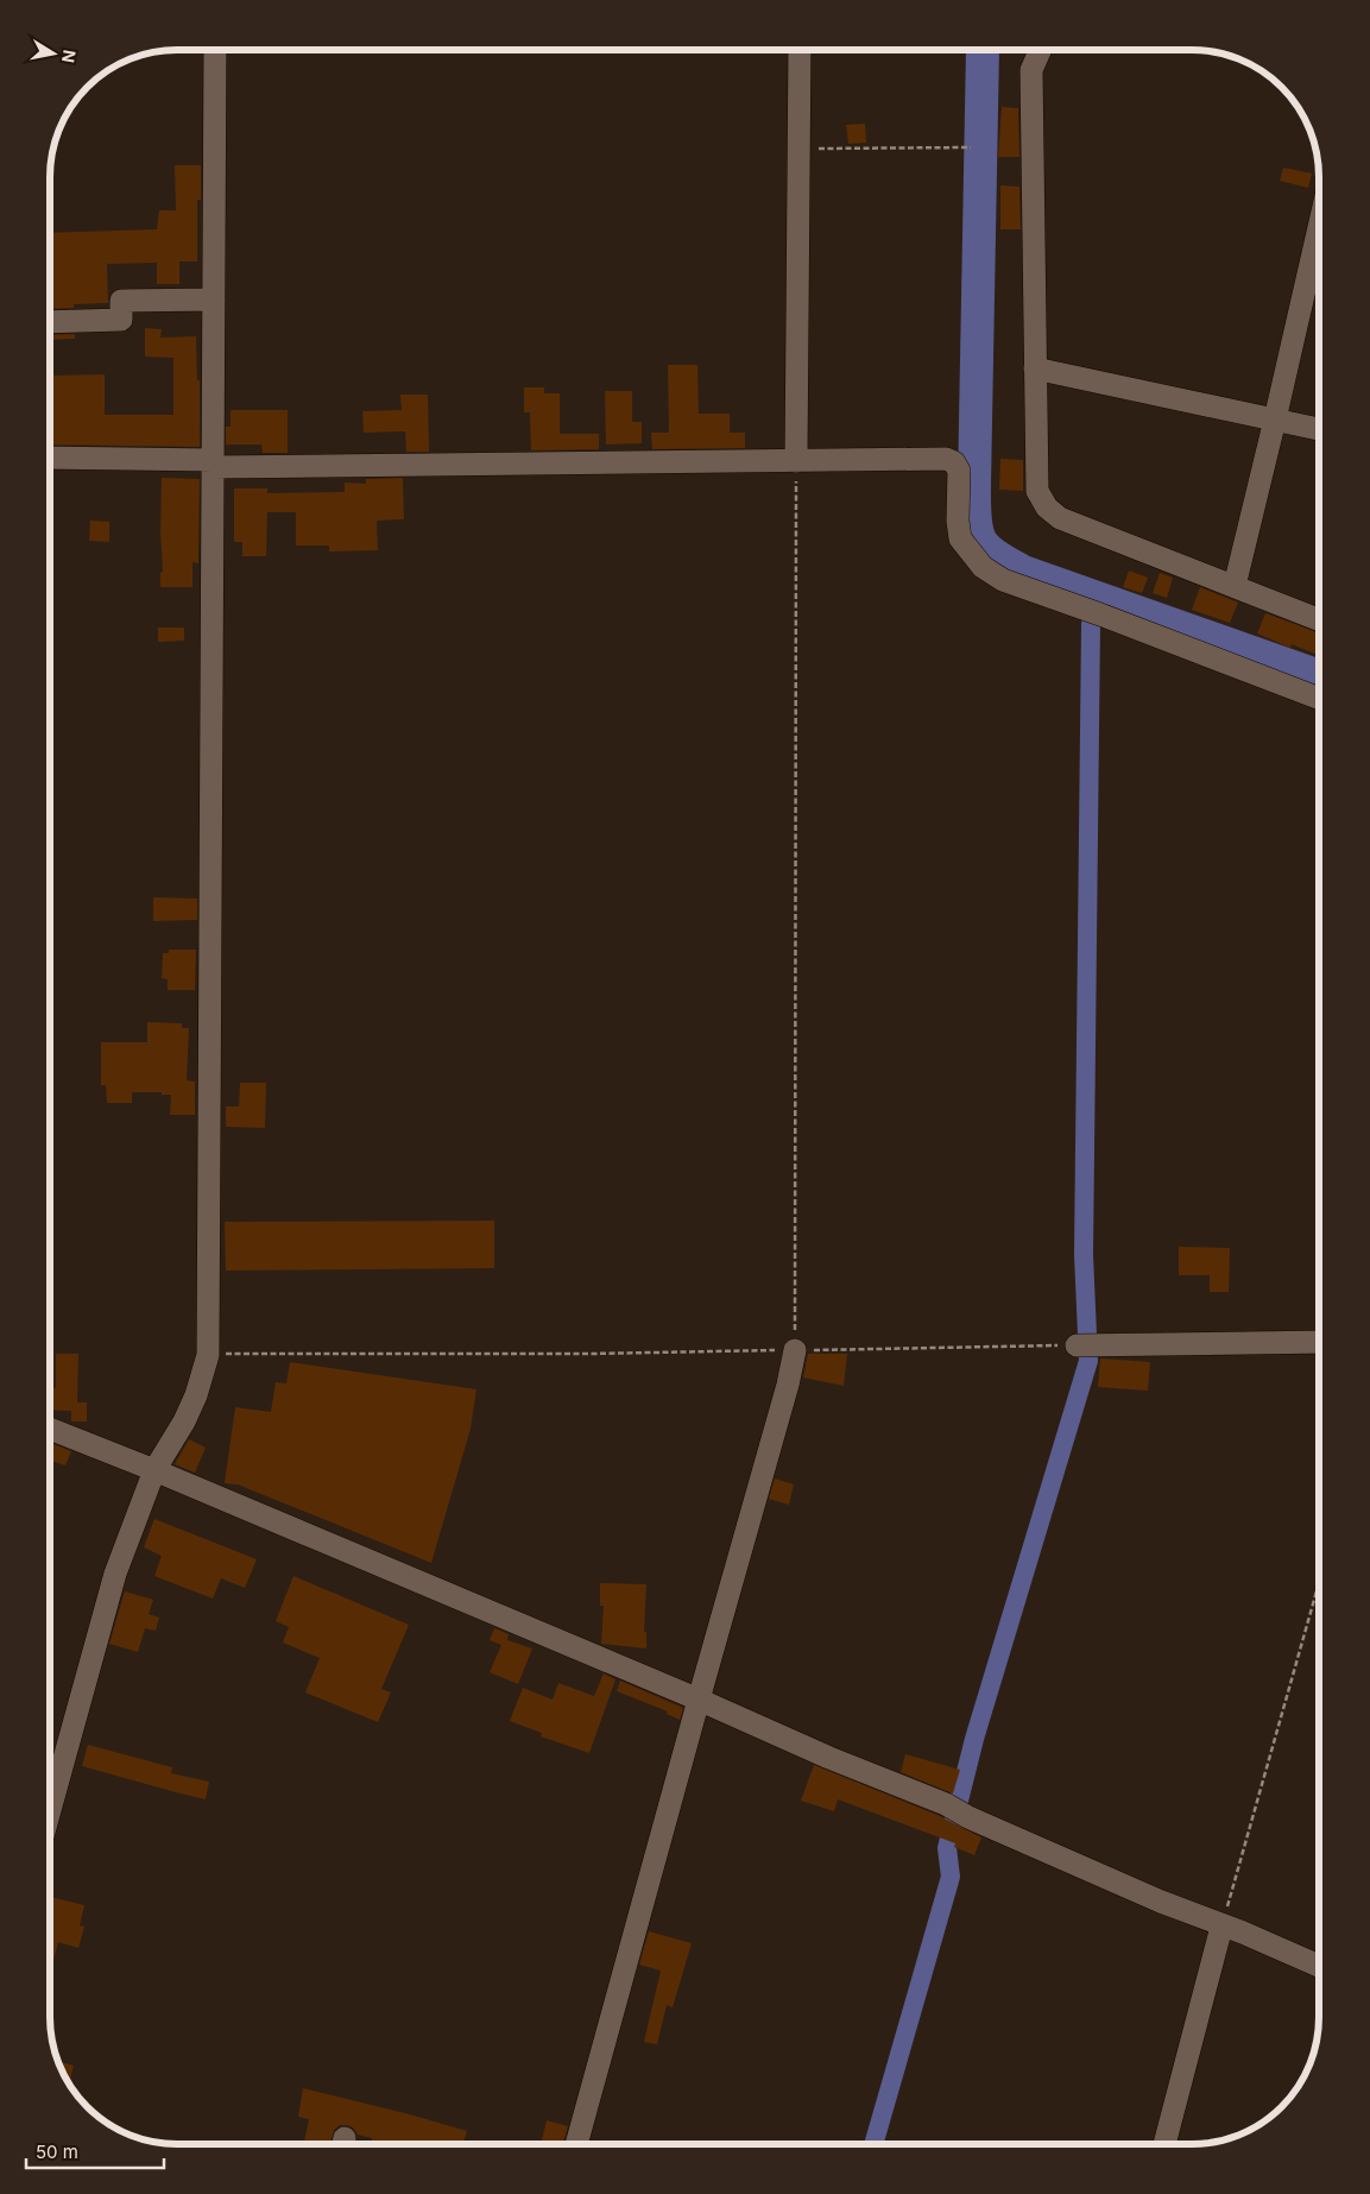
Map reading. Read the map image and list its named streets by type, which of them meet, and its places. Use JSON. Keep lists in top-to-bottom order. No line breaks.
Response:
{"scale_bar":"50 m","north":"right"}
